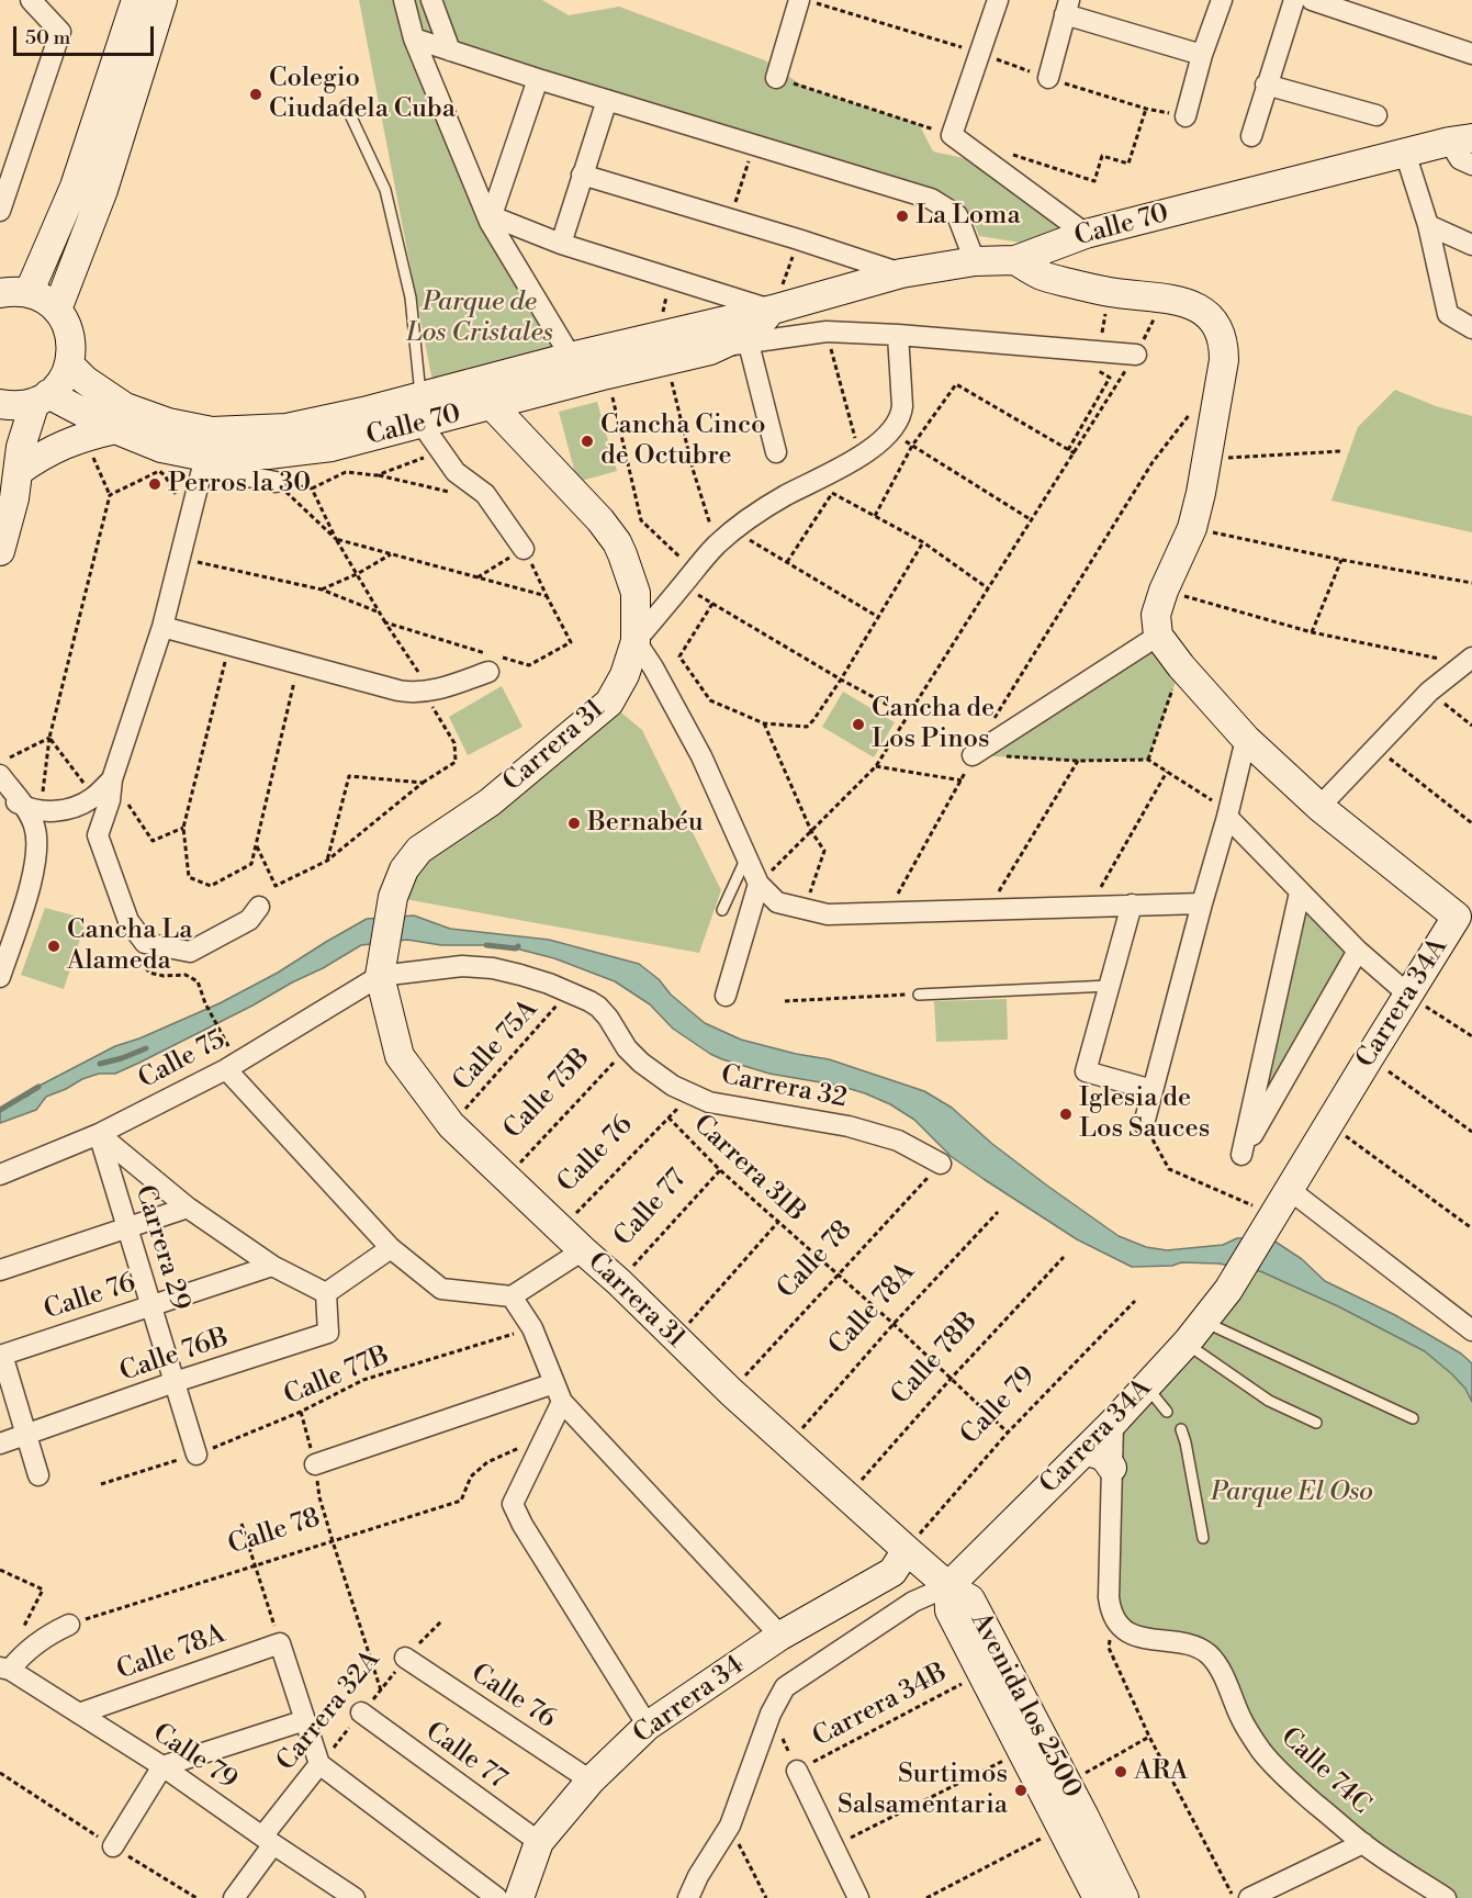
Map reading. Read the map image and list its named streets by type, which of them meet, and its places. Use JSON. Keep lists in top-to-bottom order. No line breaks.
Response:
{"streets":{"main road":["Calle 70","Carrera 31","Carrera 34A","Carrera 34","Avenida los 2500"],"street":["Calle 75","Carrera 32","Calle 76","Calle 77","Carrera 29","Calle 78A","Calle 76B","Calle 79","Carrera 32A","Calle 74C"],"path":["Calle 75A","Calle 75B","Carrera 31B","Calle 78","Calle 78B","Calle 77B","Carrera 34B"]},"crossings":[["Calle 70","Carrera 31"],["Carrera 31","Carrera 34A"],["Carrera 31","Calle 75A"],["Carrera 31","Calle 75"],["Carrera 31","Calle 75B"],["Carrera 31","Calle 76"],["Carrera 31","Calle 77"],["Carrera 31","Calle 78"],["Carrera 31","Calle 78A"],["Carrera 31","Calle 78B"],["Carrera 31","Calle 79"],["Carrera 31","Carrera 34"],["Carrera 31","Avenida los 2500"],["Carrera 34A","Avenida los 2500"],["Calle 75","Carrera 29"],["Carrera 32","Calle 75B"],["Carrera 32","Calle 78"],["Calle 76","Carrera 31B"],["Calle 76","Carrera 29"],["Calle 76","Carrera 34"],["Calle 76","Carrera 32A"],["Carrera 31B","Calle 77"],["Carrera 31B","Calle 78"],["Carrera 31B","Calle 78A"],["Carrera 31B","Calle 78B"],["Carrera 31B","Calle 79"],["Calle 77","Carrera 34"],["Calle 77","Carrera 32A"],["Carrera 29","Calle 76B"],["Carrera 29","Calle 77B"],["Calle 78A","Calle 79"],["Calle 79","Carrera 34"],["Calle 79","Carrera 32A"],["Carrera 34B","Avenida los 2500"]],"parks":["Parque de Los Cristales","Parque El Oso"],"places":["Colegio Ciudadela Cuba","La Loma","Cancha Cinco de Octubre","Perros la 30","Cancha de Los Pinos","Bernabéu","Cancha La Alameda","Iglesia de Los Sauces","ARA","Surtimos Salsamentaria"],"scale_bar":"50 m"}
